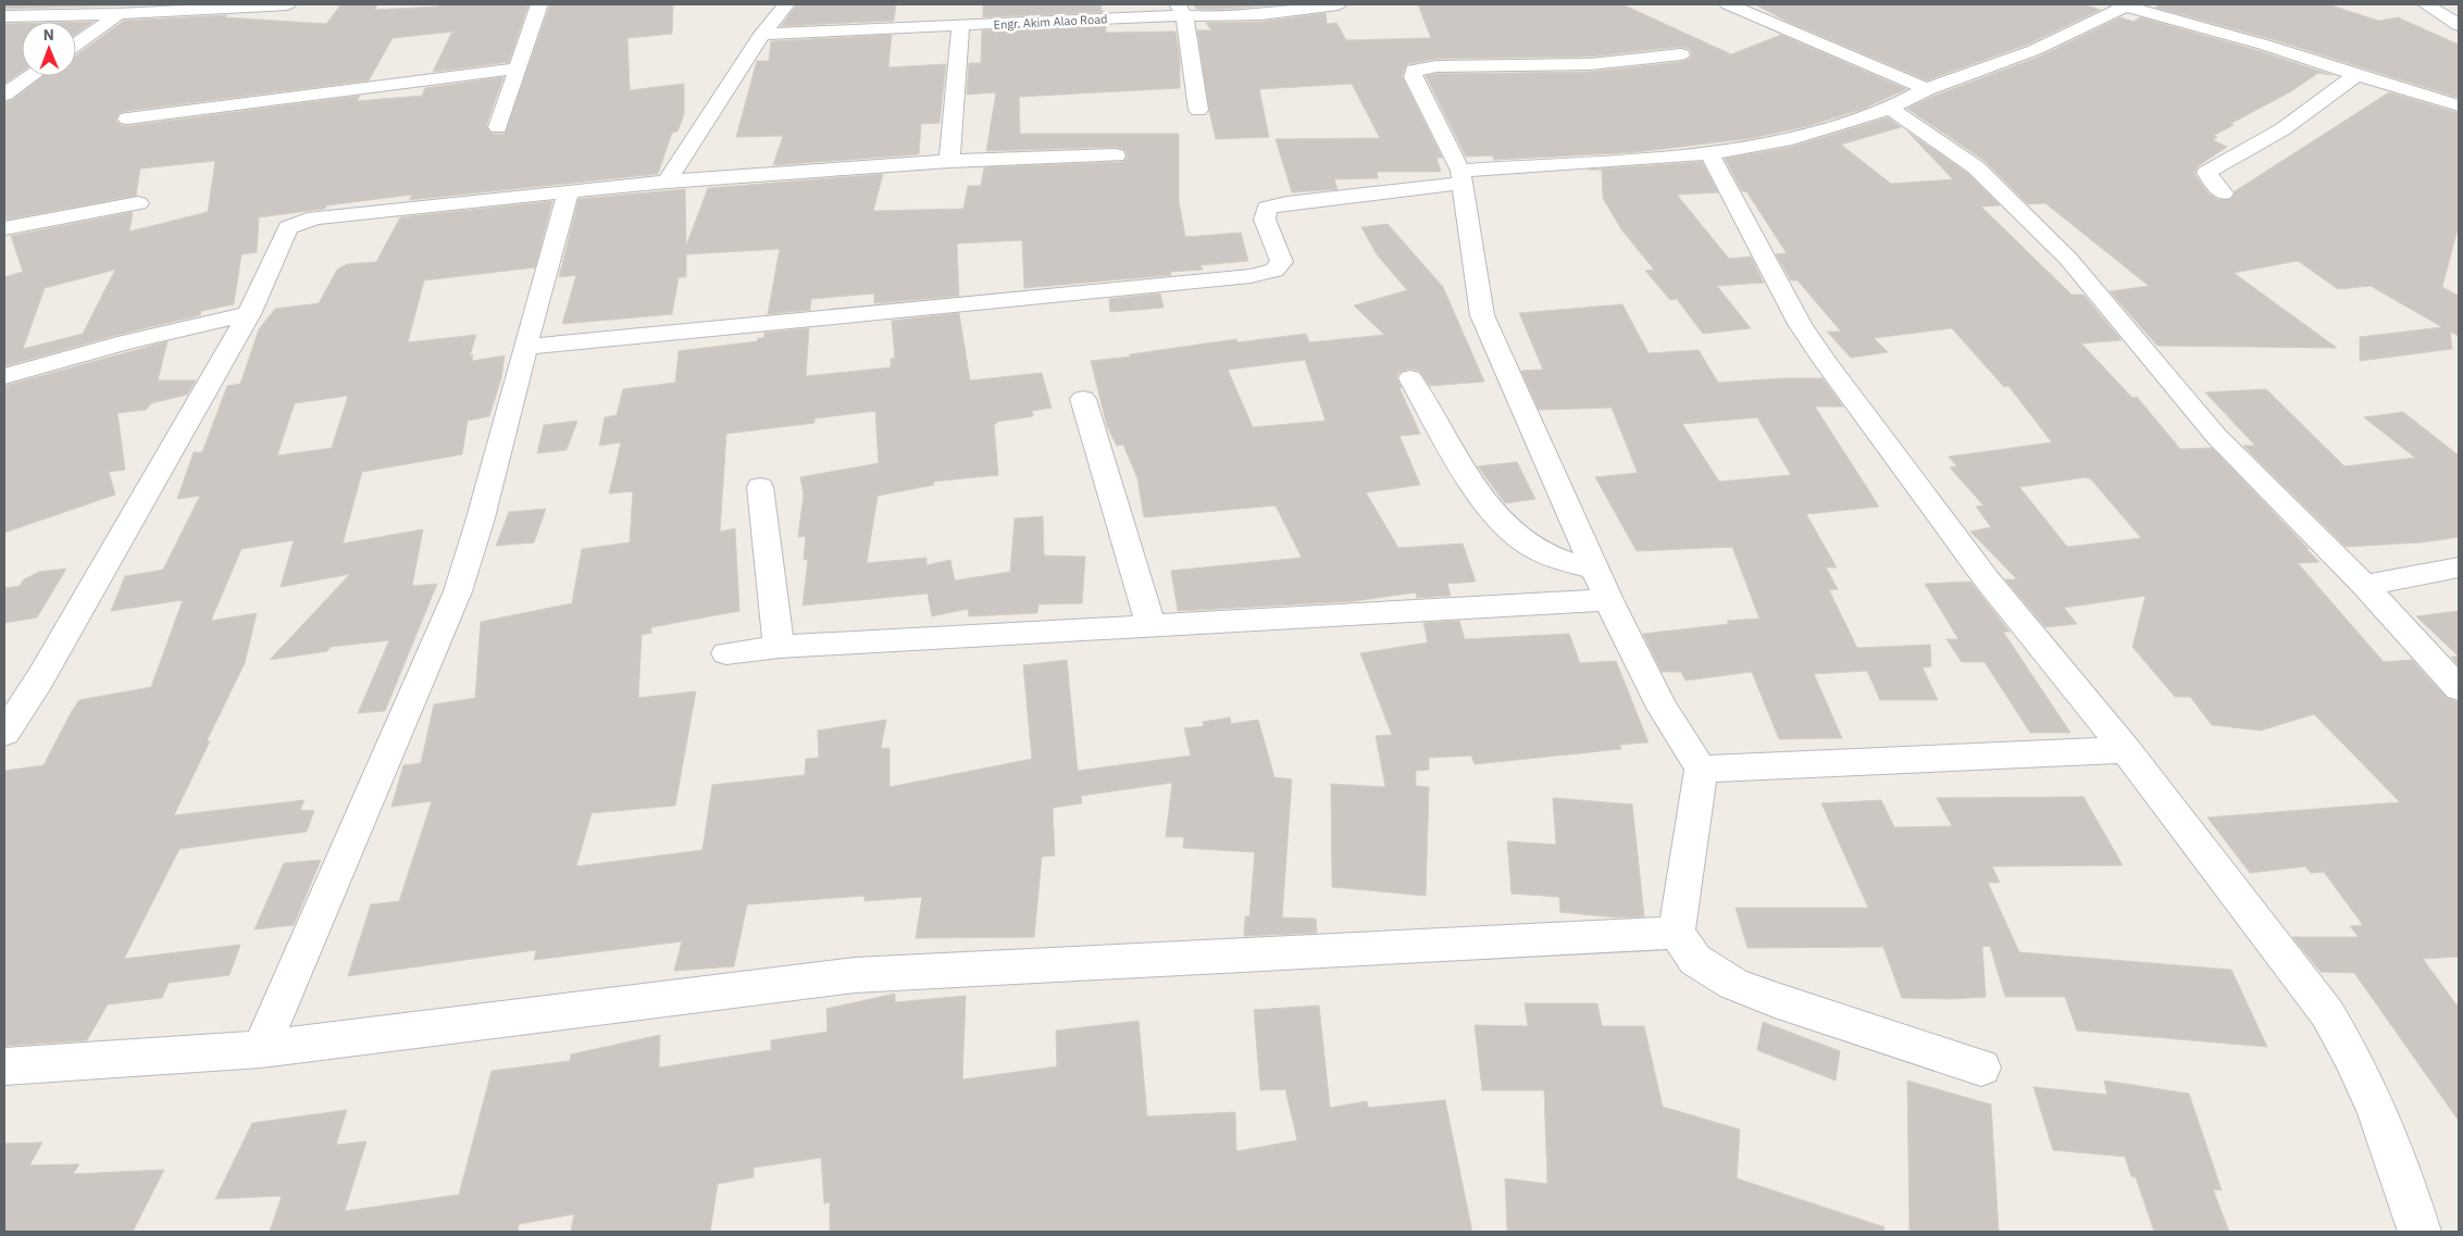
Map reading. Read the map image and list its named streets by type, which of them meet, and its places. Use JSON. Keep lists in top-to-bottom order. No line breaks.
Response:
{"streets":{"street":["Engr. Akim Alao Road"]},"north":"top"}
